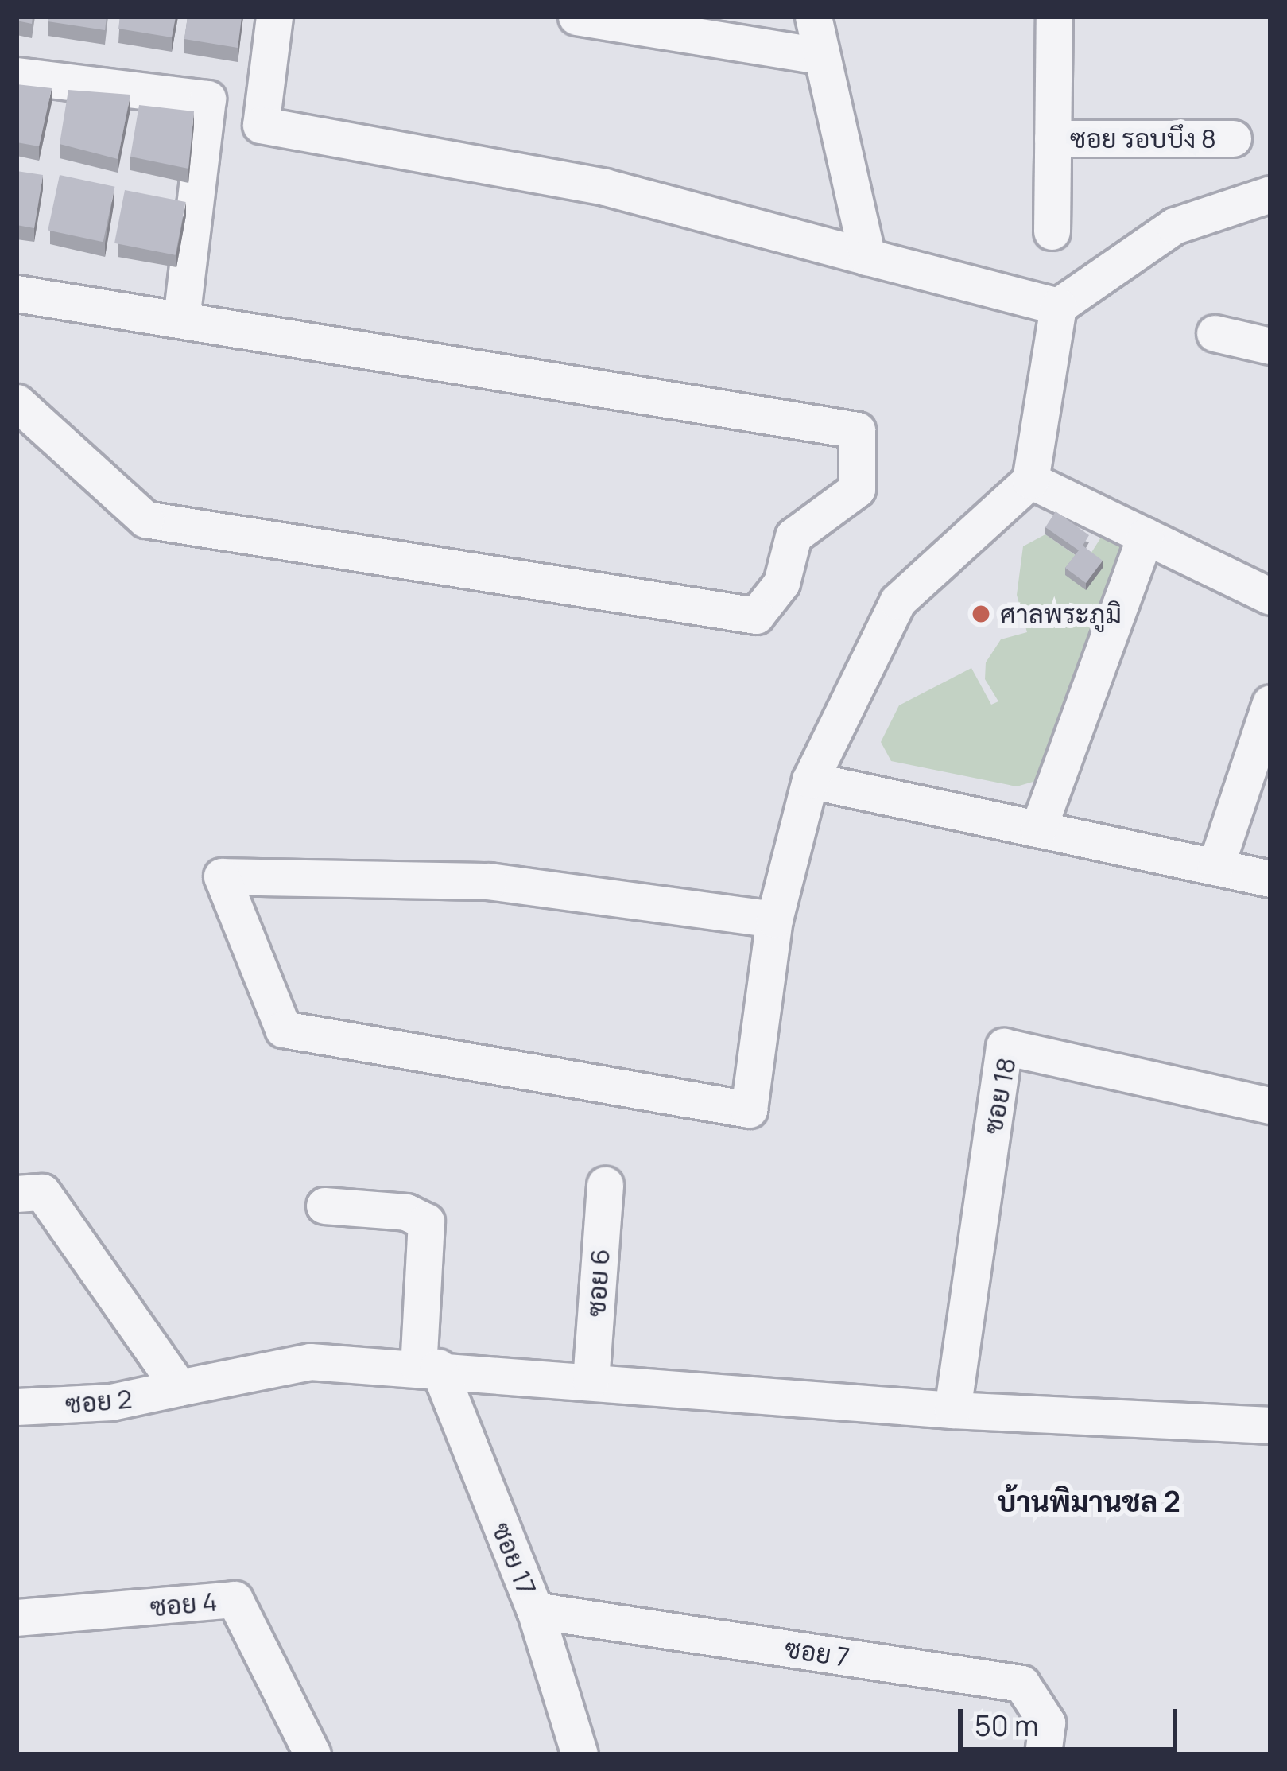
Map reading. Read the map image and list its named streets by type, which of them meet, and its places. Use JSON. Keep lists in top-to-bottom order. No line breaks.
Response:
{"streets":{"street":["ซอย รอบบึง 8","ซอย 18","ซอย 6","ซอย 2","ซอย 17","ซอย 4","ซอย 7"]},"crossings":[["ซอย 18","ซอย 2"],["ซอย 6","ซอย 2"],["ซอย 2","ซอย 17"],["ซอย 17","ซอย 7"]],"districts":["บ้านพิมานชล 2"],"places":["ศาลพระภูมิ"],"scale_bar":"50 m"}
